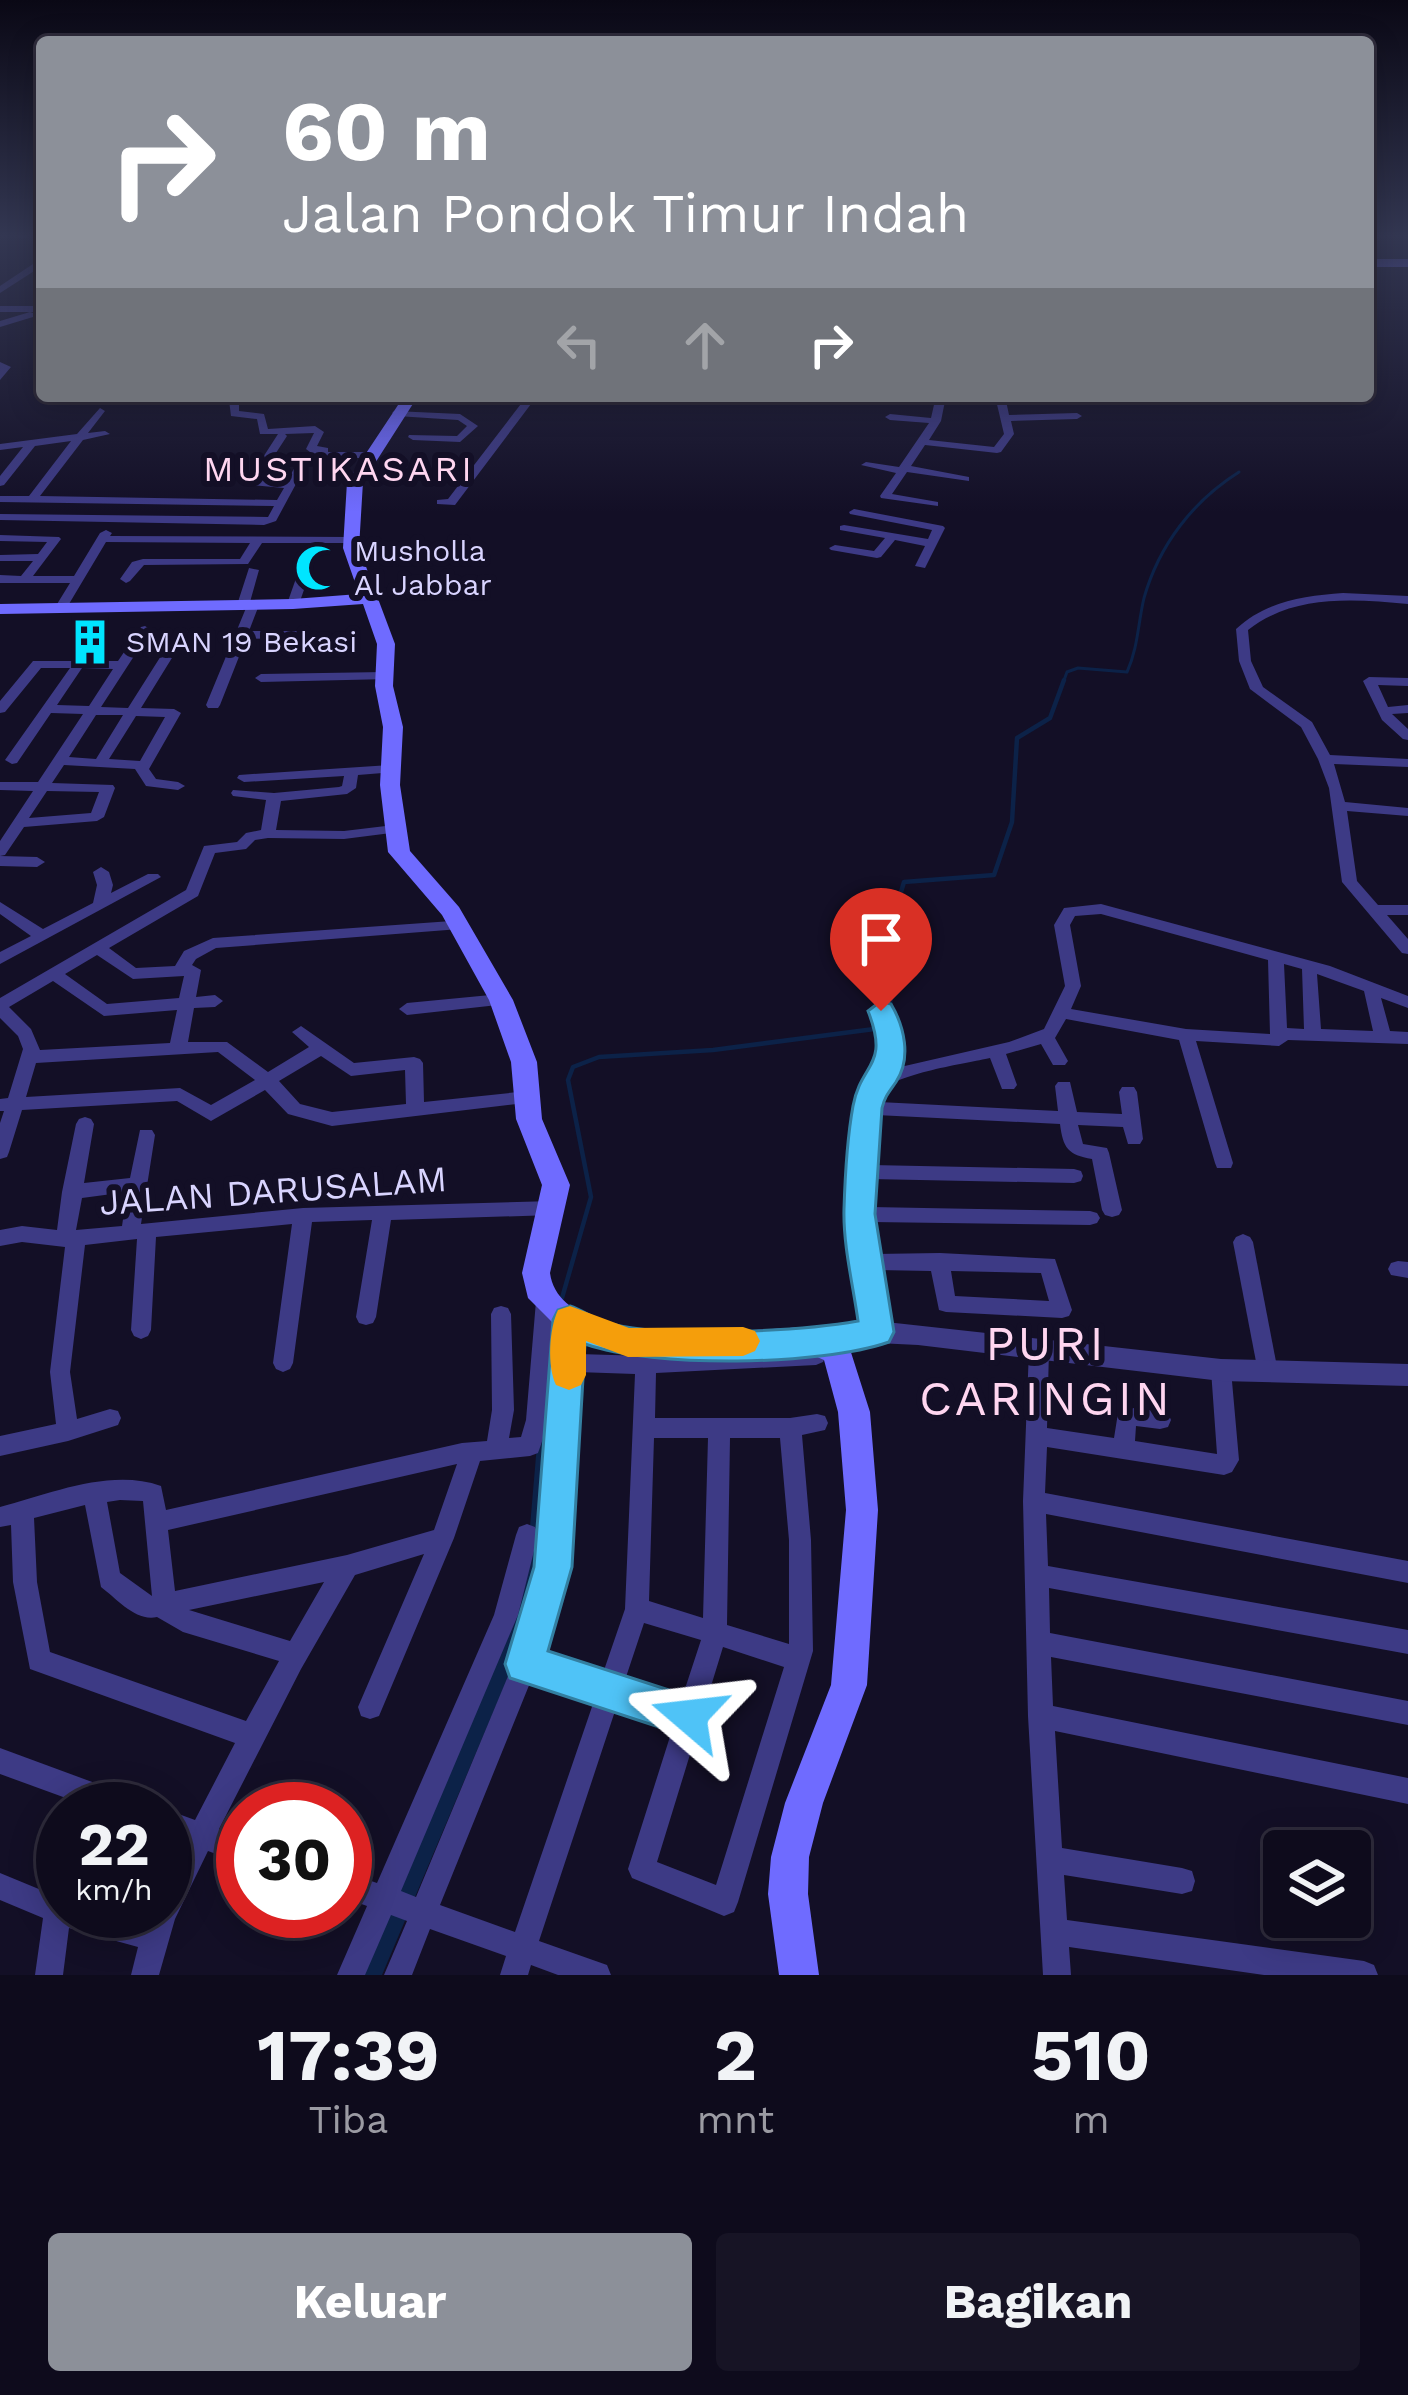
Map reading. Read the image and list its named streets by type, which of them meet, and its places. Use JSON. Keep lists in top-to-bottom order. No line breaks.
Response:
{"streets":{"street":["JALAN DARUSALAM"]},"districts":["MUSTIKASARI","PURI CARINGIN"],"places":{"mosque":["Musholla Al Jabbar"],"building":["SMAN 19 Bekasi"]},"page":{"turn":["60 m","Jalan Pondok Timur Indah"],"speed":"22 km/h","limit":"30","eta":["17:39","Tiba","2","mnt","510","m"],"buttons":["Keluar","Bagikan"]}}
